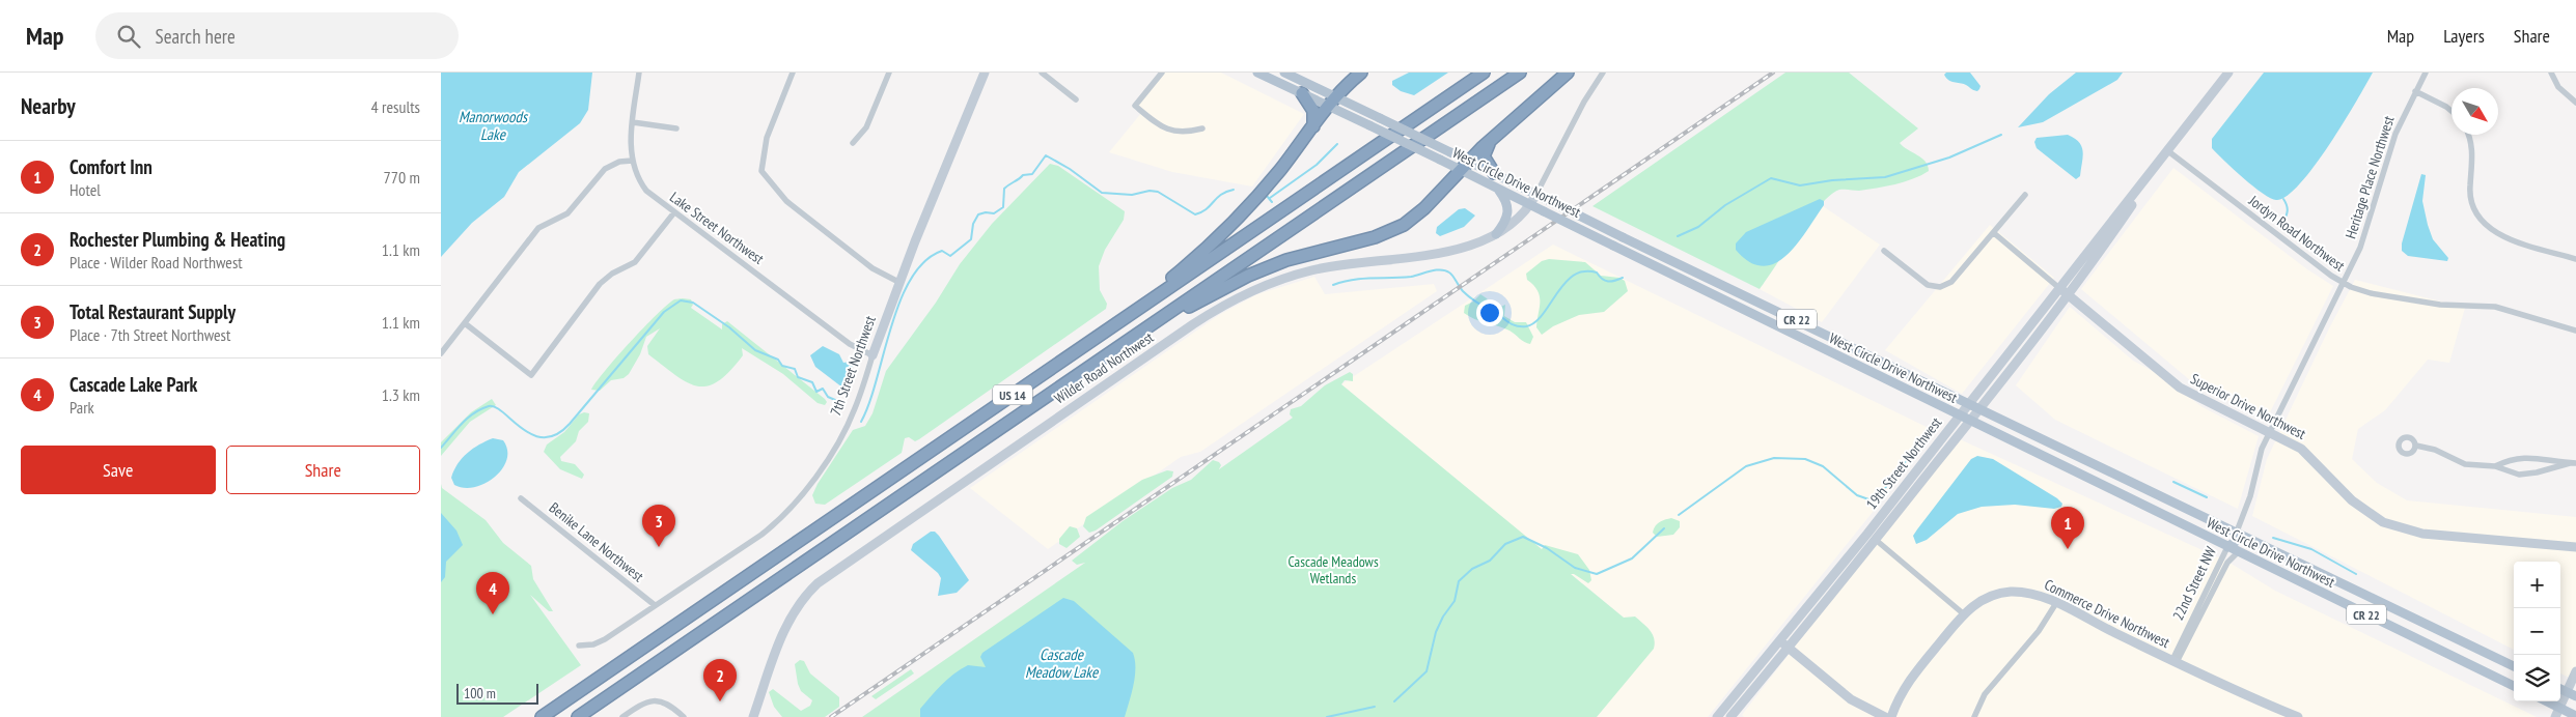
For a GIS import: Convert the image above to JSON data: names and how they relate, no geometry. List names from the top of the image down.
{
  "streets": {
    "highway": ["US 14"],
    "main road": ["West Circle Drive Northwest", "CR 22"],
    "street": [
      "Heritage Place Northwest",
      "Lake Street Northwest",
      "Jordyn Road Northwest",
      "7th Street Northwest",
      "Wilder Road Northwest",
      "Superior Drive Northwest",
      "19th Street Northwest",
      "Benike Lane Northwest",
      "22nd Street NW",
      "Commerce Drive Northwest"
    ]
  },
  "crossings": [
    ["Heritage Place Northwest", "West Circle Drive Northwest"],
    ["Heritage Place Northwest", "Jordyn Road Northwest"],
    ["Heritage Place Northwest", "Superior Drive Northwest"],
    ["West Circle Drive Northwest", "Wilder Road Northwest"],
    ["West Circle Drive Northwest", "19th Street Northwest"],
    ["West Circle Drive Northwest", "22nd Street NW"],
    ["Lake Street Northwest", "7th Street Northwest"],
    ["Jordyn Road Northwest", "19th Street Northwest"],
    ["7th Street Northwest", "Benike Lane Northwest"],
    ["Superior Drive Northwest", "19th Street Northwest"],
    ["22nd Street NW", "Commerce Drive Northwest"]
  ],
  "water": ["Manorwoods Lake", "Cascade Meadow Lake"],
  "parks": ["Cascade Meadows Wetlands"],
  "scale_bar": "100 m",
  "north": "bottom right",
  "page": {
    "header": "Map",
    "search": "Search here",
    "nav": ["Map", "Layers", "Share"],
    "heading": ["Nearby", "4 results"],
    "list": [
      {
        "mark": "1",
        "name": "Comfort Inn",
        "note": "Hotel",
        "value": "770 m"
      },
      {
        "mark": "2",
        "name": "Rochester Plumbing & Heating",
        "note": "Place · Wilder Road Northwest",
        "value": "1.1 km"
      },
      {
        "mark": "3",
        "name": "Total Restaurant Supply",
        "note": "Place · 7th Street Northwest",
        "value": "1.1 km"
      },
      {
        "mark": "4",
        "name": "Cascade Lake Park",
        "note": "Park",
        "value": "1.3 km"
      }
    ],
    "buttons": ["Save", "Share"],
    "pins": [
      "3",
      "1",
      "4",
      "2"
    ],
    "map_buttons": ["+", "−"],
    "scale": "100 m"
  }
}
